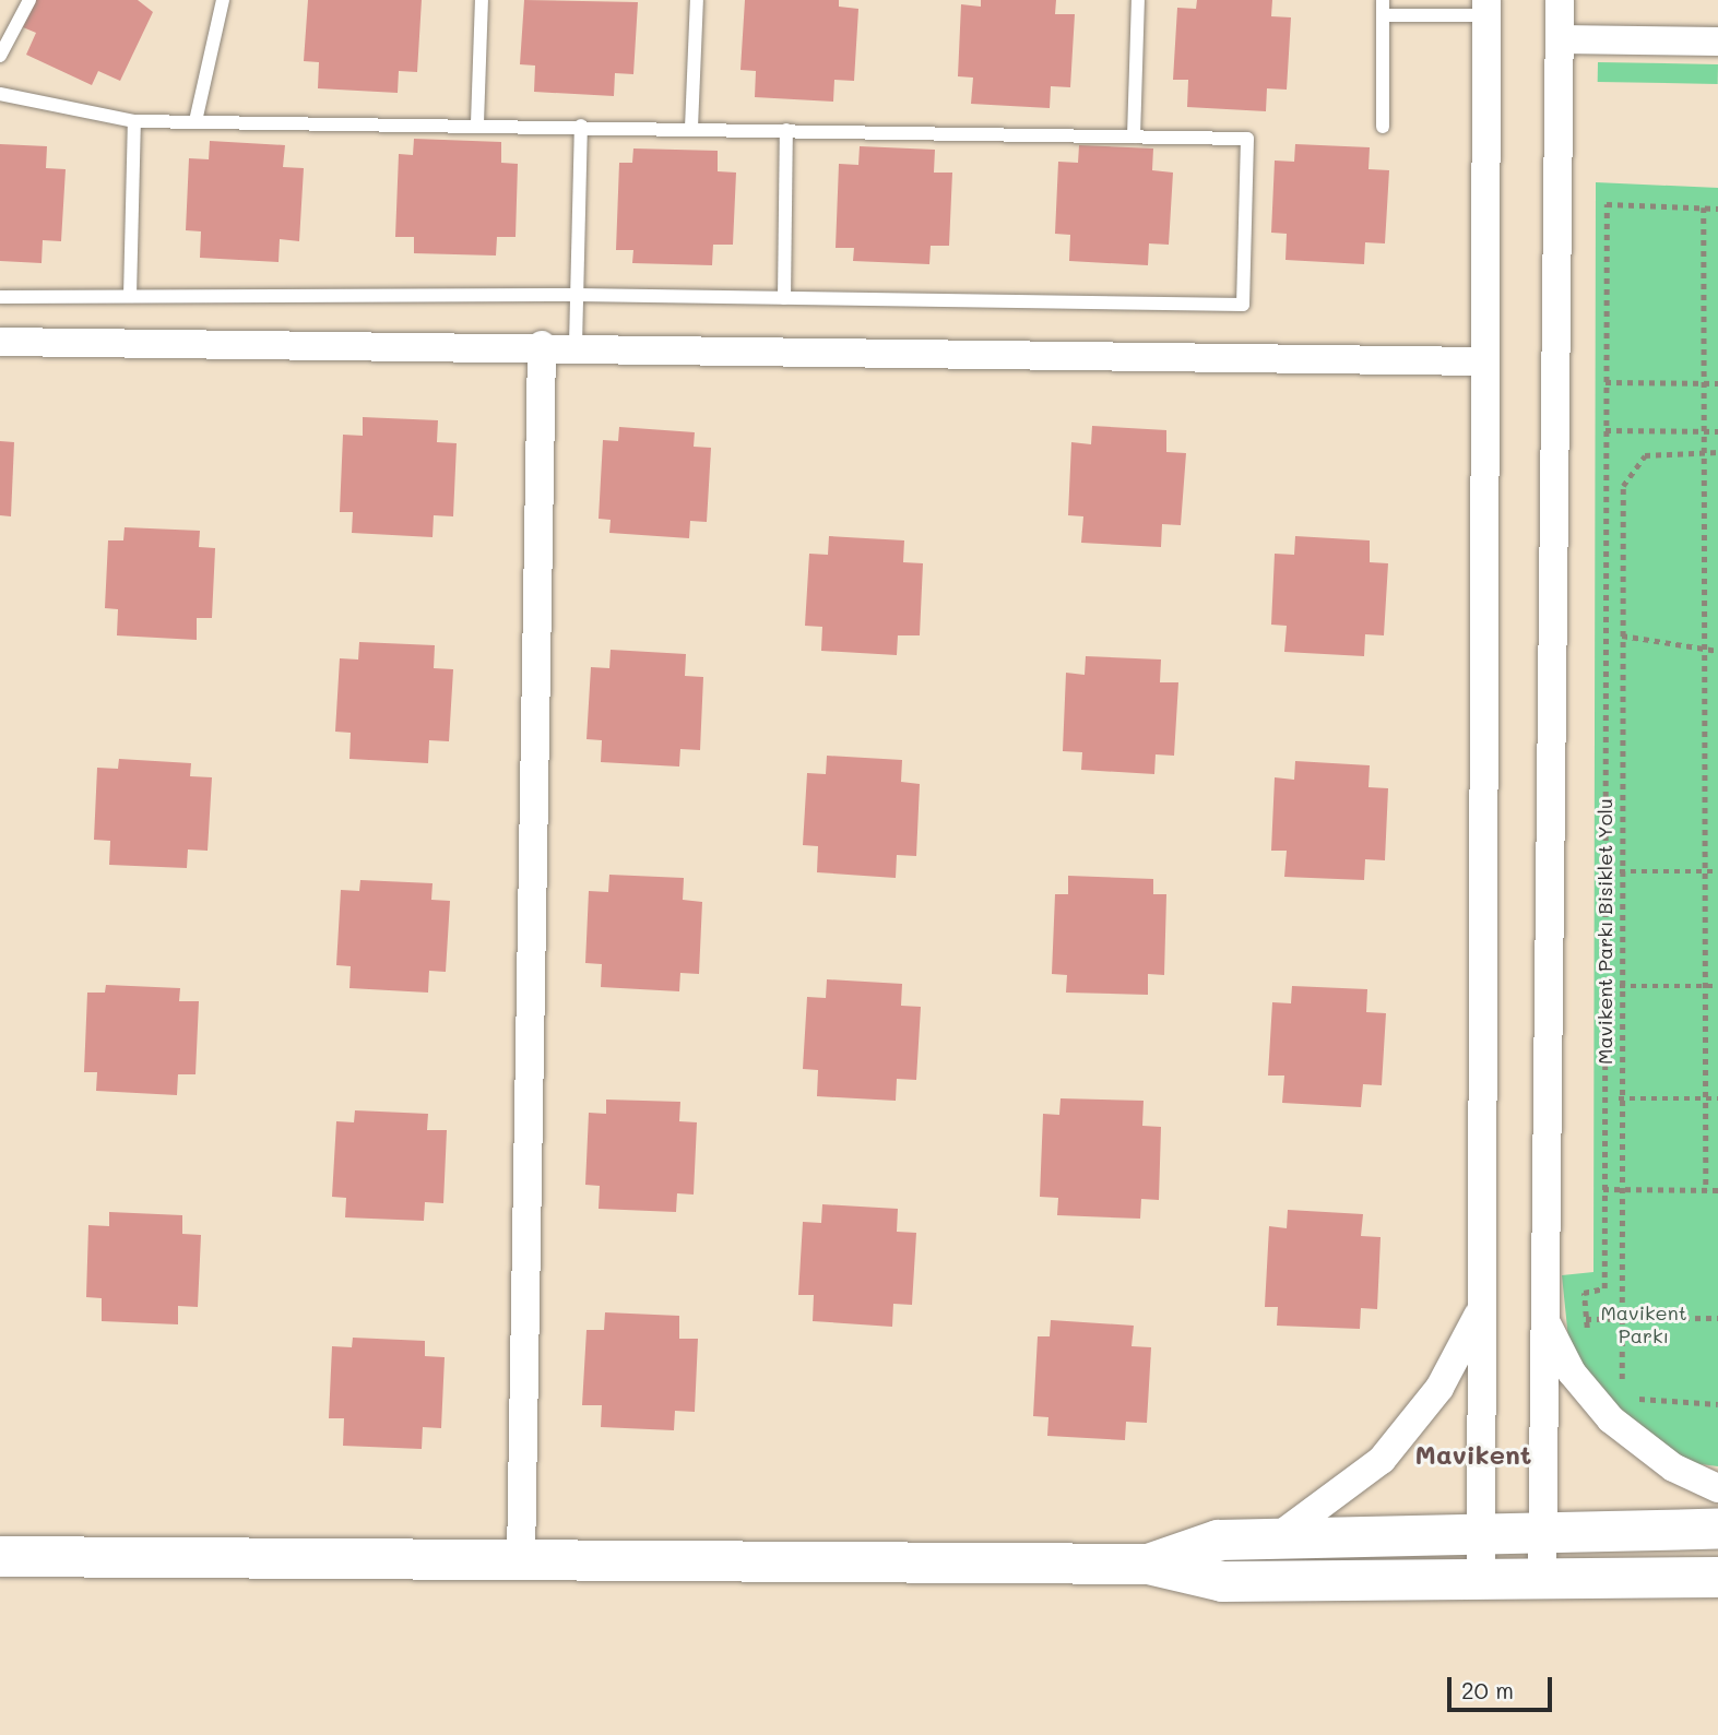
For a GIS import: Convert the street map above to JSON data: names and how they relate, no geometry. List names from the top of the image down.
{
  "streets": {
    "path": ["Mavikent Parkı Bisiklet Yolu"]
  },
  "districts": ["Mavikent"],
  "parks": ["Mavikent Parkı"],
  "scale_bar": "20 m"
}
